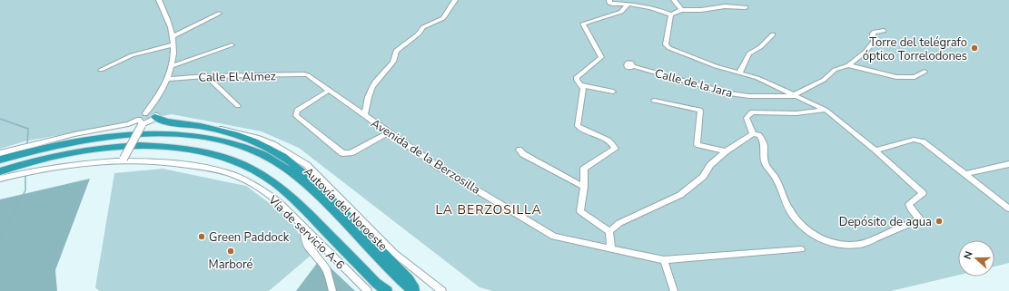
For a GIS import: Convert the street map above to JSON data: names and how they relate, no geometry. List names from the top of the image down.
{
  "streets": {
    "highway": ["Autovía del Noroeste"],
    "street": [
      "Calle El Almez",
      "Calle de la Jara",
      "Avenida de la Berzosilla",
      "Vía de servicio A-6"
    ]
  },
  "crossings": [
    ["Calle El Almez", "Avenida de la Berzosilla"]
  ],
  "districts": ["LA BERZOSILLA"],
  "places": [
    "Torre del telégrafo óptico Torrelodones",
    "Depósito de agua",
    "Green Paddock",
    "Marboré"
  ],
  "north": "left"
}
